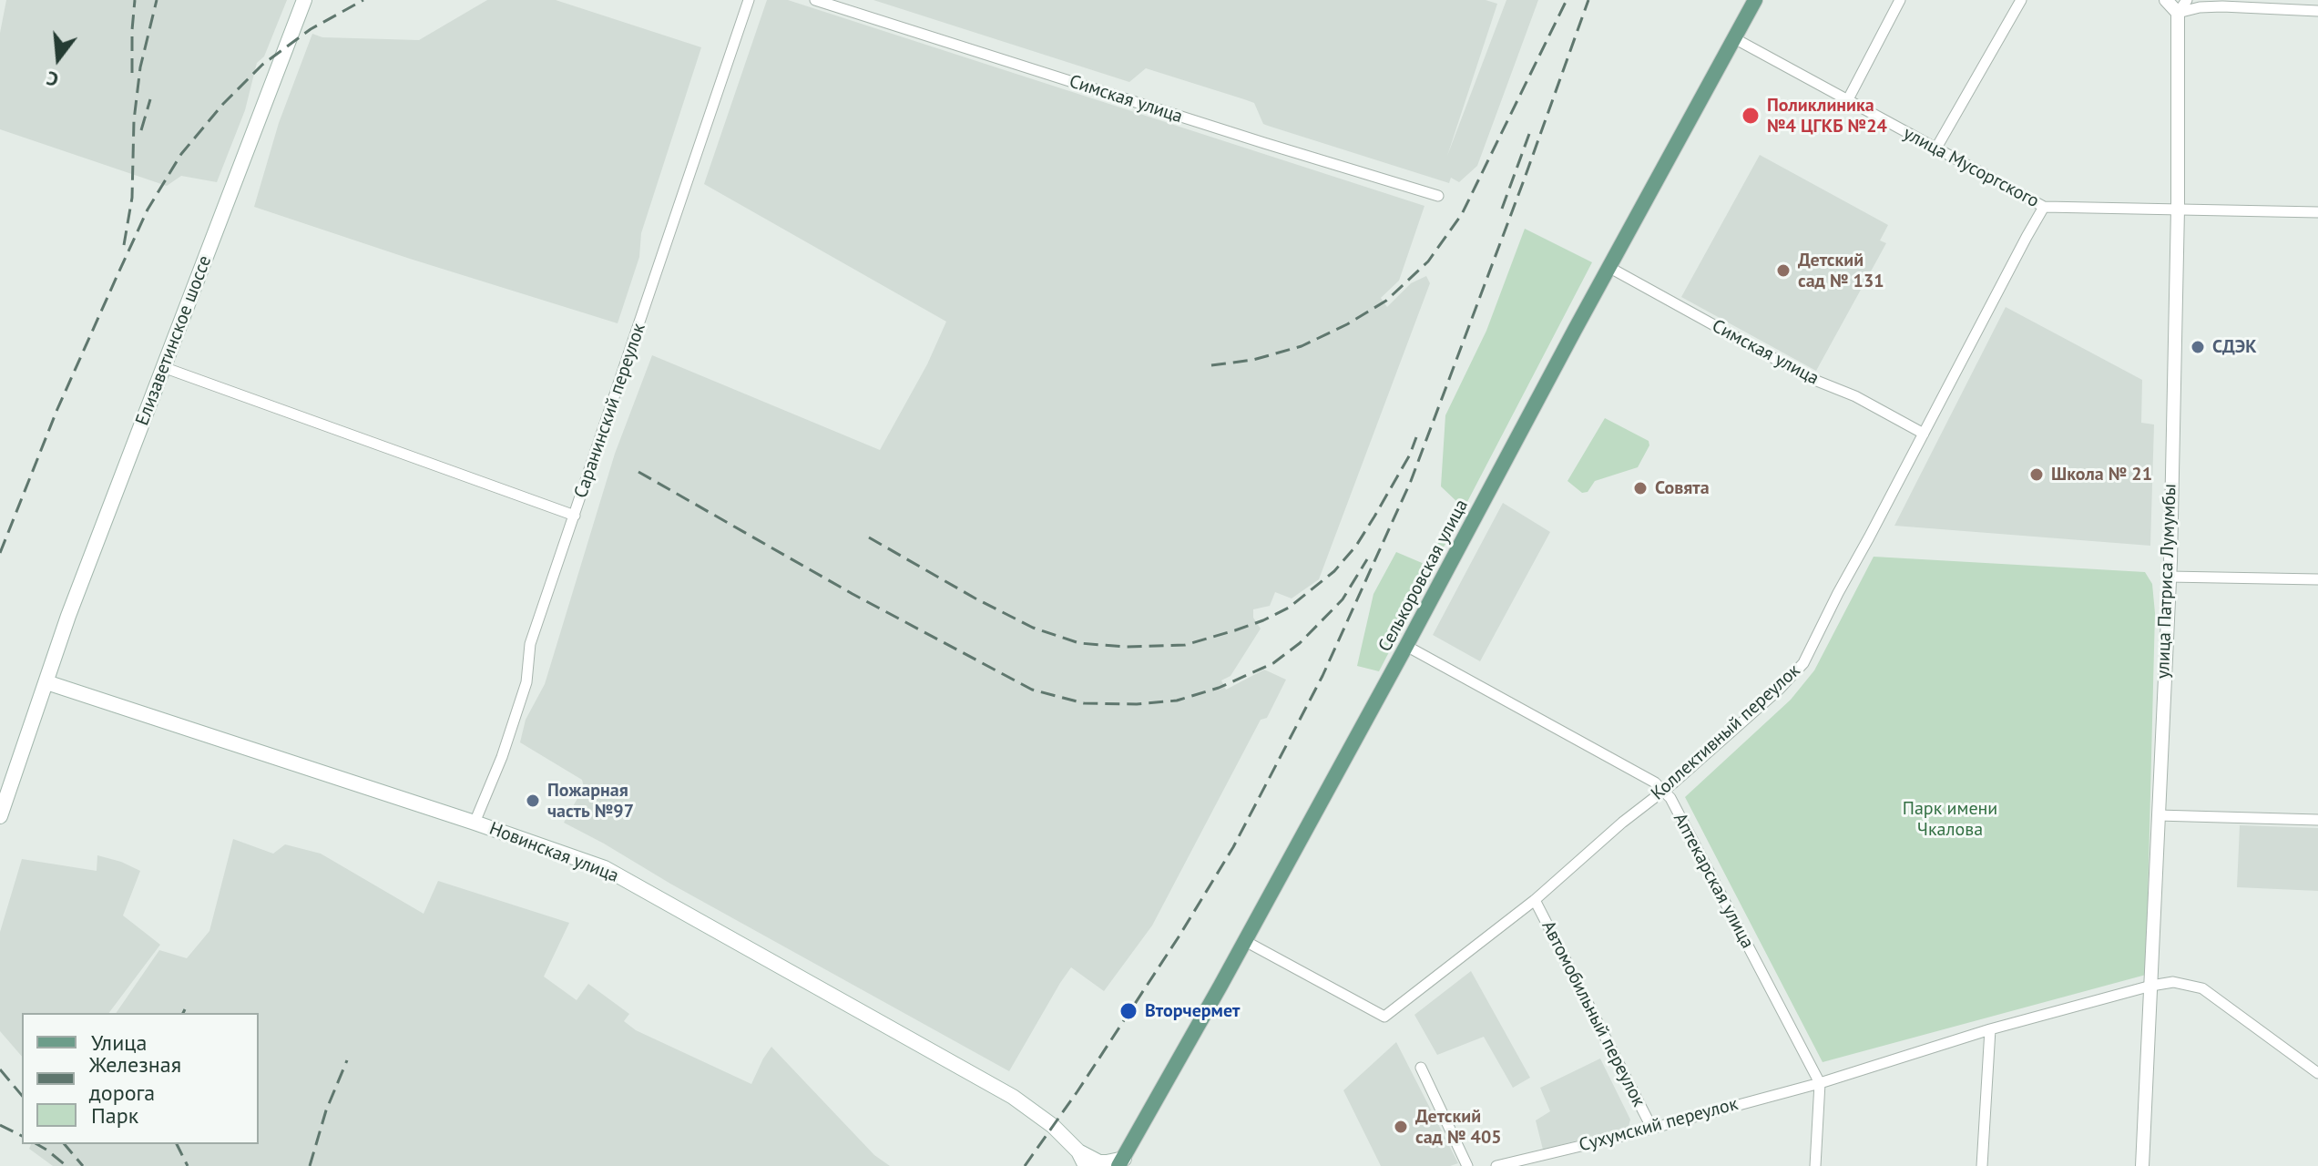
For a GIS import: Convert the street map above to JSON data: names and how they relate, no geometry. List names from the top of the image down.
{
  "streets": {
    "main road": ["Елизаветинское шоссе", "Селькоровская улица", "Новинская улица"],
    "street": [
      "Симская улица",
      "улица Мусоргского",
      "Саранинский переулок",
      "улица Патриса Лумумбы",
      "Коллективный переулок",
      "Аптекарская улица",
      "Автомобильный переулок",
      "Сухумский переулок"
    ]
  },
  "crossings": [
    ["Симская улица", "Селькоровская улица"],
    ["Симская улица", "Коллективный переулок"],
    ["улица Мусоргского", "Селькоровская улица"],
    ["улица Мусоргского", "улица Патриса Лумумбы"],
    ["улица Мусоргского", "Коллективный переулок"],
    ["Елизаветинское шоссе", "Новинская улица"],
    ["Саранинский переулок", "Новинская улица"],
    ["Селькоровская улица", "Коллективный переулок"],
    ["Селькоровская улица", "Аптекарская улица"],
    ["улица Патриса Лумумбы", "Сухумский переулок"],
    ["Коллективный переулок", "Аптекарская улица"],
    ["Коллективный переулок", "Автомобильный переулок"],
    ["Аптекарская улица", "Сухумский переулок"],
    ["Автомобильный переулок", "Сухумский переулок"]
  ],
  "parks": ["Парк имени Чкалова"],
  "places": [
    "Поликлиника №4 ЦГКБ №24",
    "Детский сад № 131",
    "СДЭК",
    "Школа № 21",
    "Совята",
    "Пожарная часть №97",
    "Вторчермет",
    "Детский сад № 405"
  ],
  "legend": ["Улица", "Железная дорога", "Парк"],
  "north": "bottom"
}
